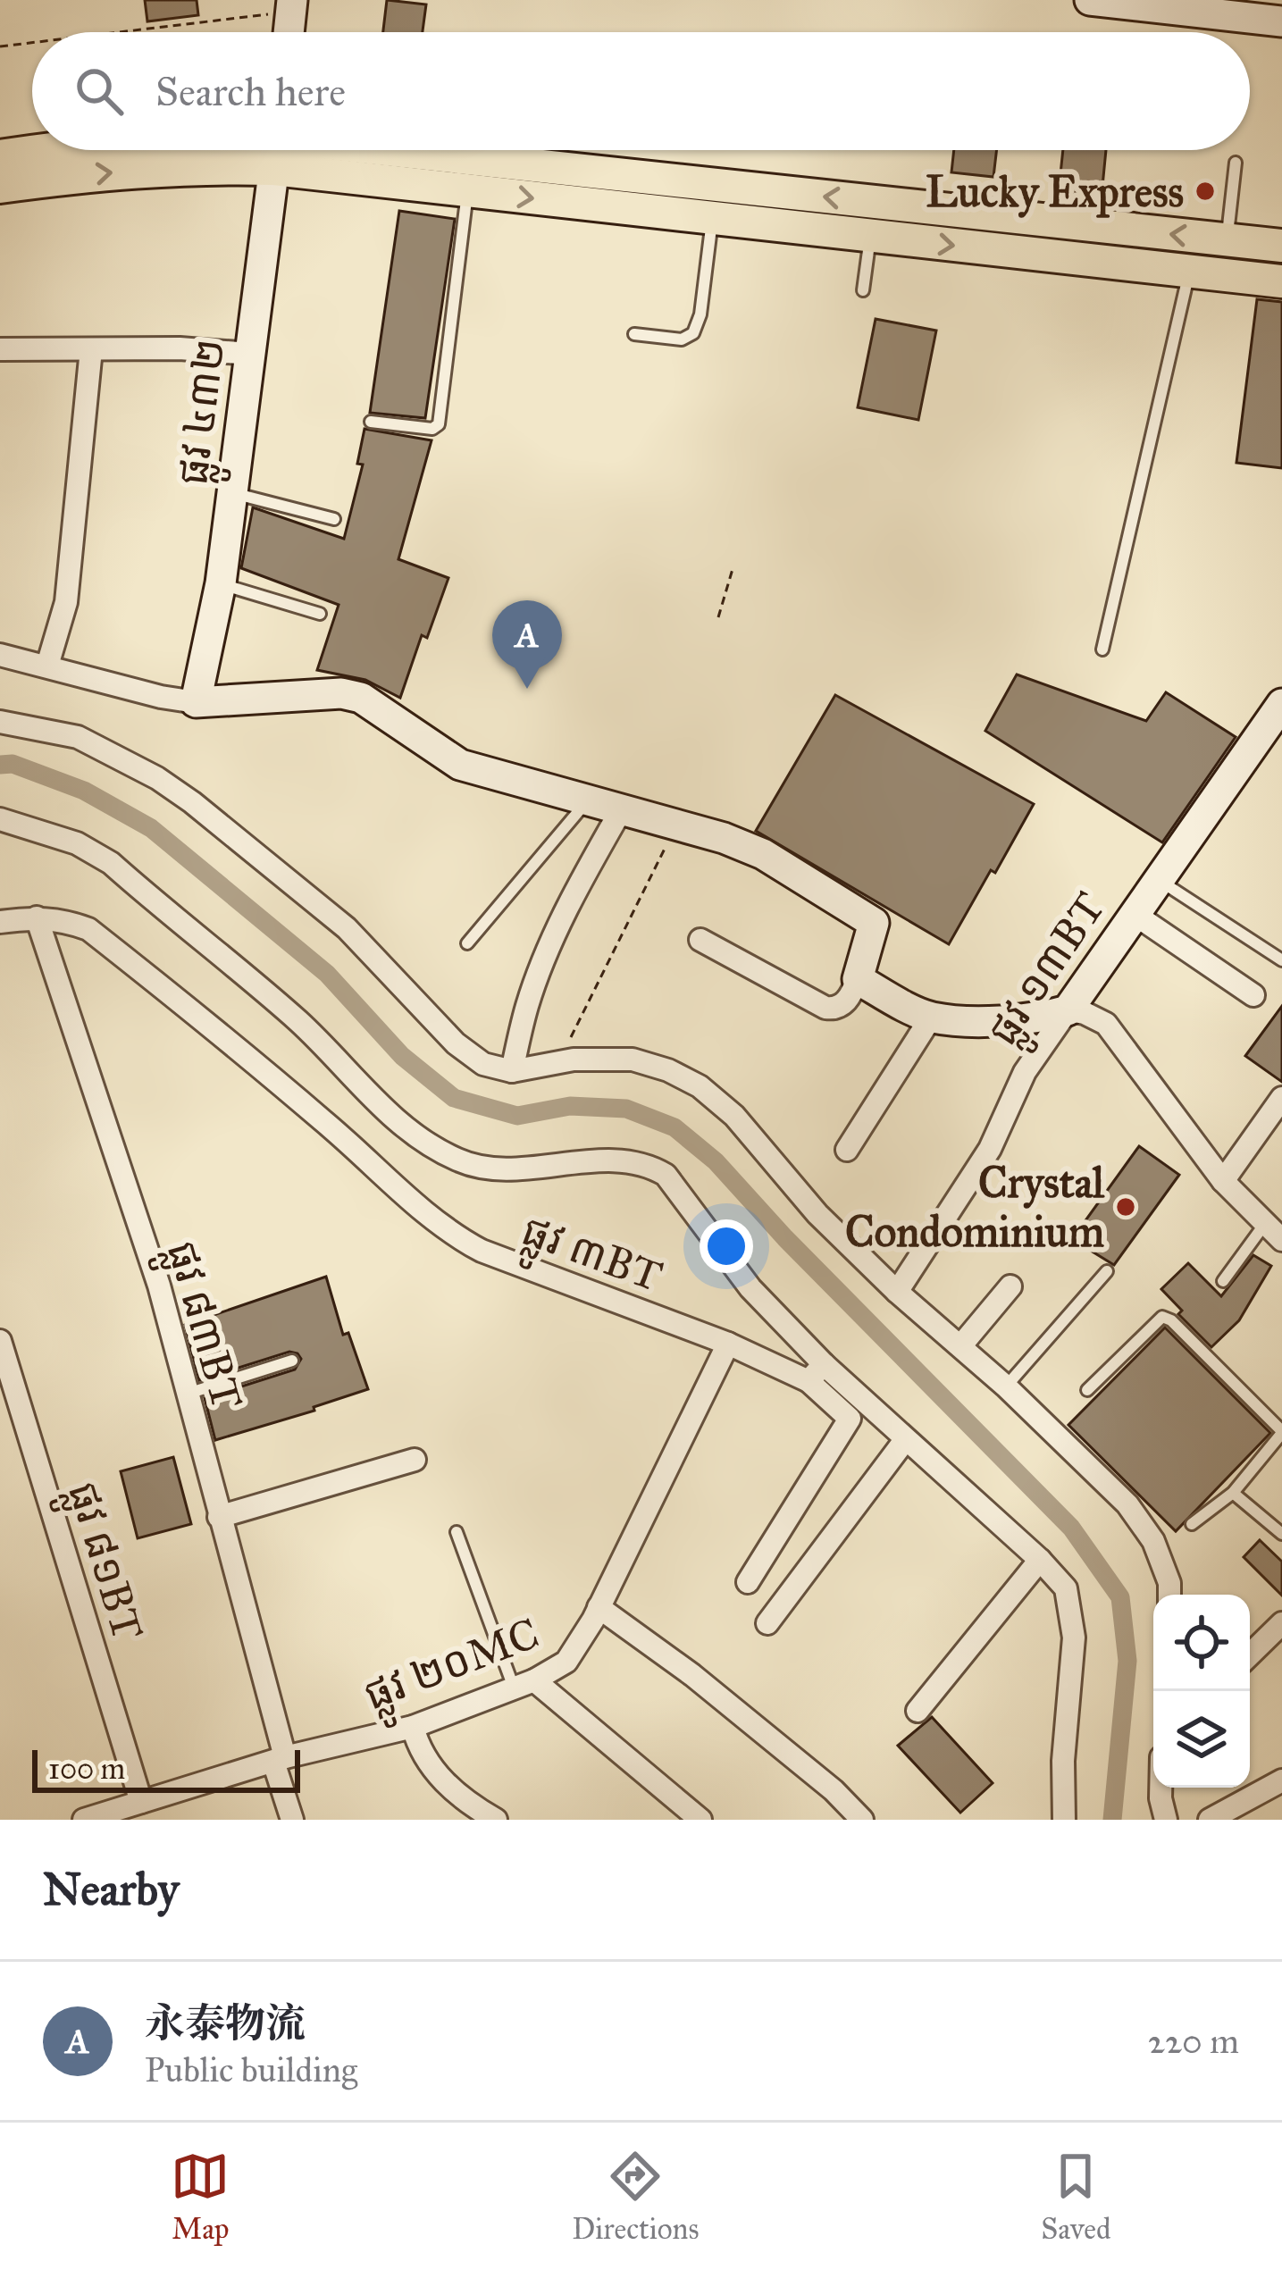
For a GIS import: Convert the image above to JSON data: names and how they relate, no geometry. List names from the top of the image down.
{
  "streets": {
    "street": [
      "ផ្លូវ ៤៣២",
      "ផ្លូវ ១៣BT",
      "ផ្លូវ ៣BT",
      "ផ្លូវ ៨៣BT",
      "ផ្លូវ ៨១BT",
      "ផ្លូវ ២០MC"
    ]
  },
  "crossings": [
    ["ផ្លូវ ៣BT", "ផ្លូវ ៨៣BT"],
    ["ផ្លូវ ៣BT", "ផ្លូវ ២០MC"],
    ["ផ្លូវ ៨៣BT", "ផ្លូវ ២០MC"],
    ["ផ្លូវ ៨១BT", "ផ្លូវ ២០MC"]
  ],
  "places": ["Lucky Express", "Crystal Condominium"],
  "scale_bar": "100 m",
  "page": {
    "search": "Search here",
    "pins": "A",
    "scale": "100 m",
    "heading": "Nearby",
    "list": [
      {
        "mark": "A",
        "name": "永泰物流",
        "note": "Public building",
        "value": "220 m"
      }
    ],
    "nav": ["Map", "Directions", "Saved"]
  }
}
